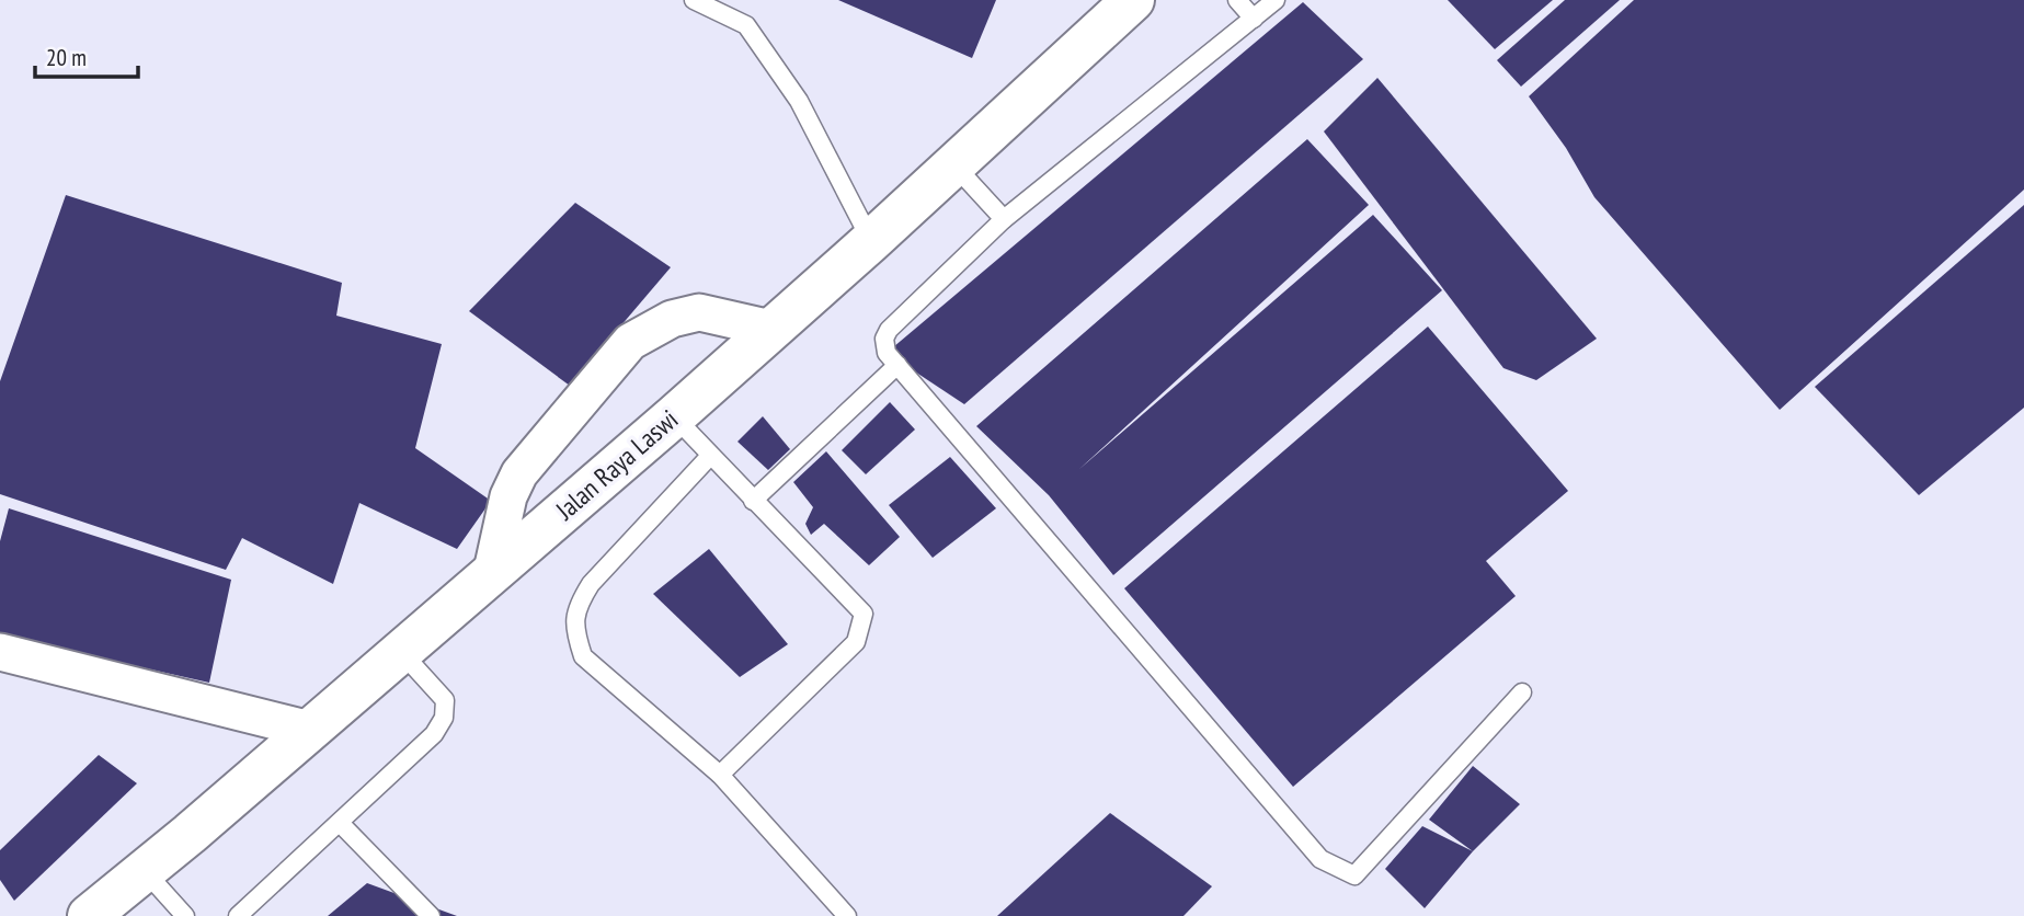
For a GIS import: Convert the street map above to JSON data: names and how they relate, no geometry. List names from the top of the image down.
{
  "streets": {
    "main road": ["Jalan Raya Laswi"]
  },
  "scale_bar": "20 m"
}
